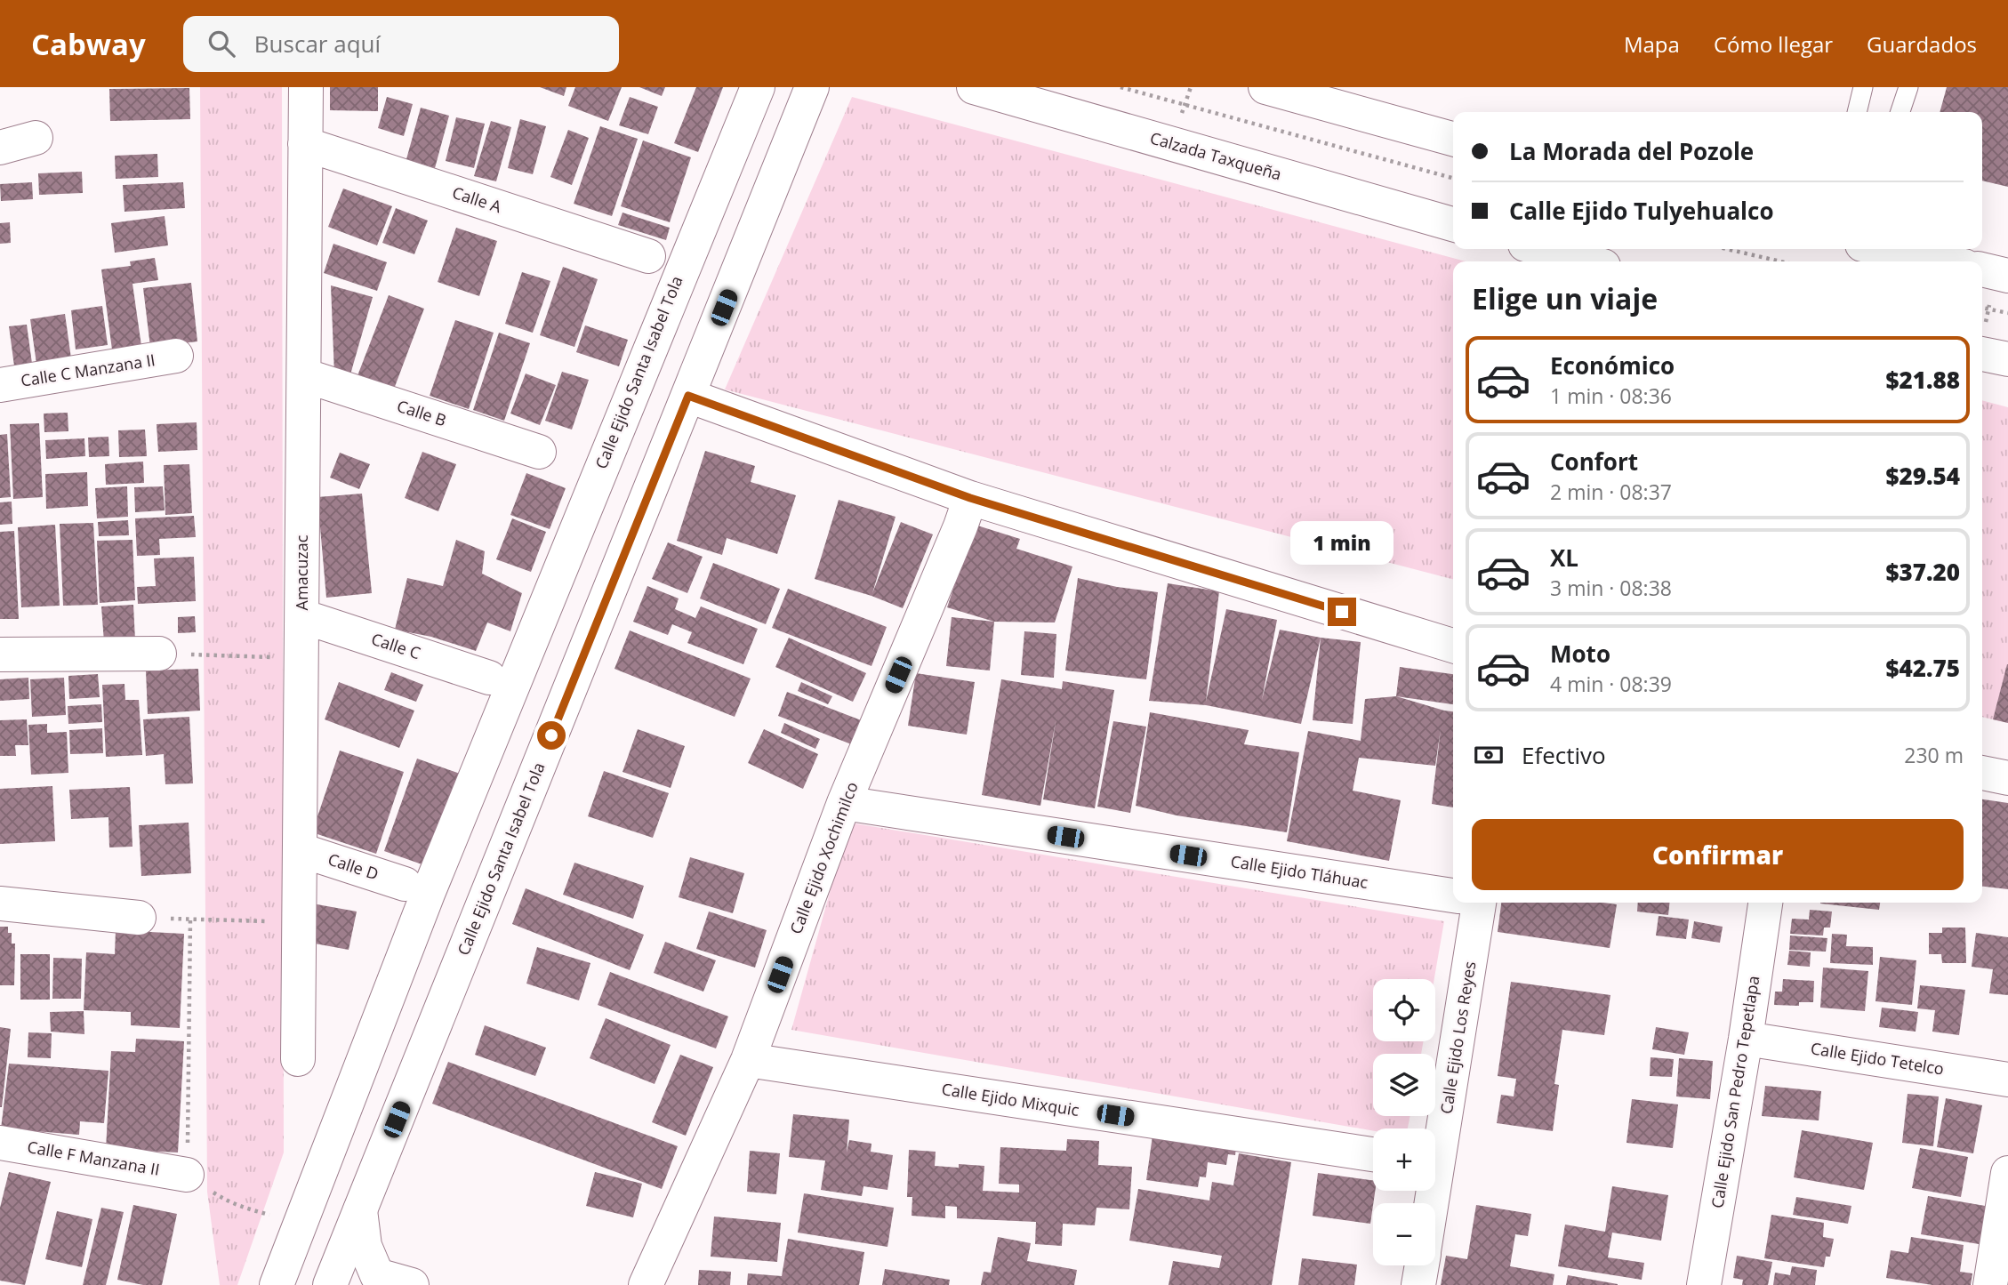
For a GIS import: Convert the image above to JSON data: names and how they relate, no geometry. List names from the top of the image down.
{
  "streets": {
    "street": [
      "Calzada Taxqueña",
      "Calle A",
      "Calle C Manzana II",
      "Calle Ejido Santa Isabel Tola",
      "Calle B",
      "Amacuzac",
      "Calle C",
      "Calle Ejido Xochimilco",
      "Calle D",
      "Calle Ejido Tláhuac",
      "Calle Ejido Los Reyes",
      "Calle Ejido Tetelco",
      "Calle Ejido San Pedro Tepetlapa",
      "Calle Ejido Mixquic",
      "Calle F Manzana II"
    ]
  },
  "crossings": [
    ["Calle A", "Amacuzac"],
    ["Calle B", "Amacuzac"],
    ["Amacuzac", "Calle C"],
    ["Amacuzac", "Calle D"],
    ["Calle Ejido Xochimilco", "Calle Ejido Tláhuac"],
    ["Calle Ejido Xochimilco", "Calle Ejido Mixquic"],
    ["Calle Ejido Tetelco", "Calle Ejido San Pedro Tepetlapa"]
  ],
  "page": {
    "header": "Cabway",
    "search": "Buscar aquí",
    "nav": ["Mapa", "Cómo llegar", "Guardados"],
    "banner": ["La Morada del Pozole", "Calle Ejido Tulyehualco"],
    "heading": "Elige un viaje",
    "list": [
      {
        "name": "Económico",
        "note": "1 min · 08:36",
        "value": "$21.88"
      },
      {
        "name": "Confort",
        "note": "2 min · 08:37",
        "value": "$29.54"
      },
      {
        "name": "XL",
        "note": "3 min · 08:38",
        "value": "$37.20"
      },
      {
        "name": "Moto",
        "note": "4 min · 08:39",
        "value": "$42.75"
      }
    ],
    "bubble": "1 min",
    "pay": ["Efectivo", "230 m"],
    "buttons": "Confirmar",
    "map_buttons": ["+", "−"]
  }
}
